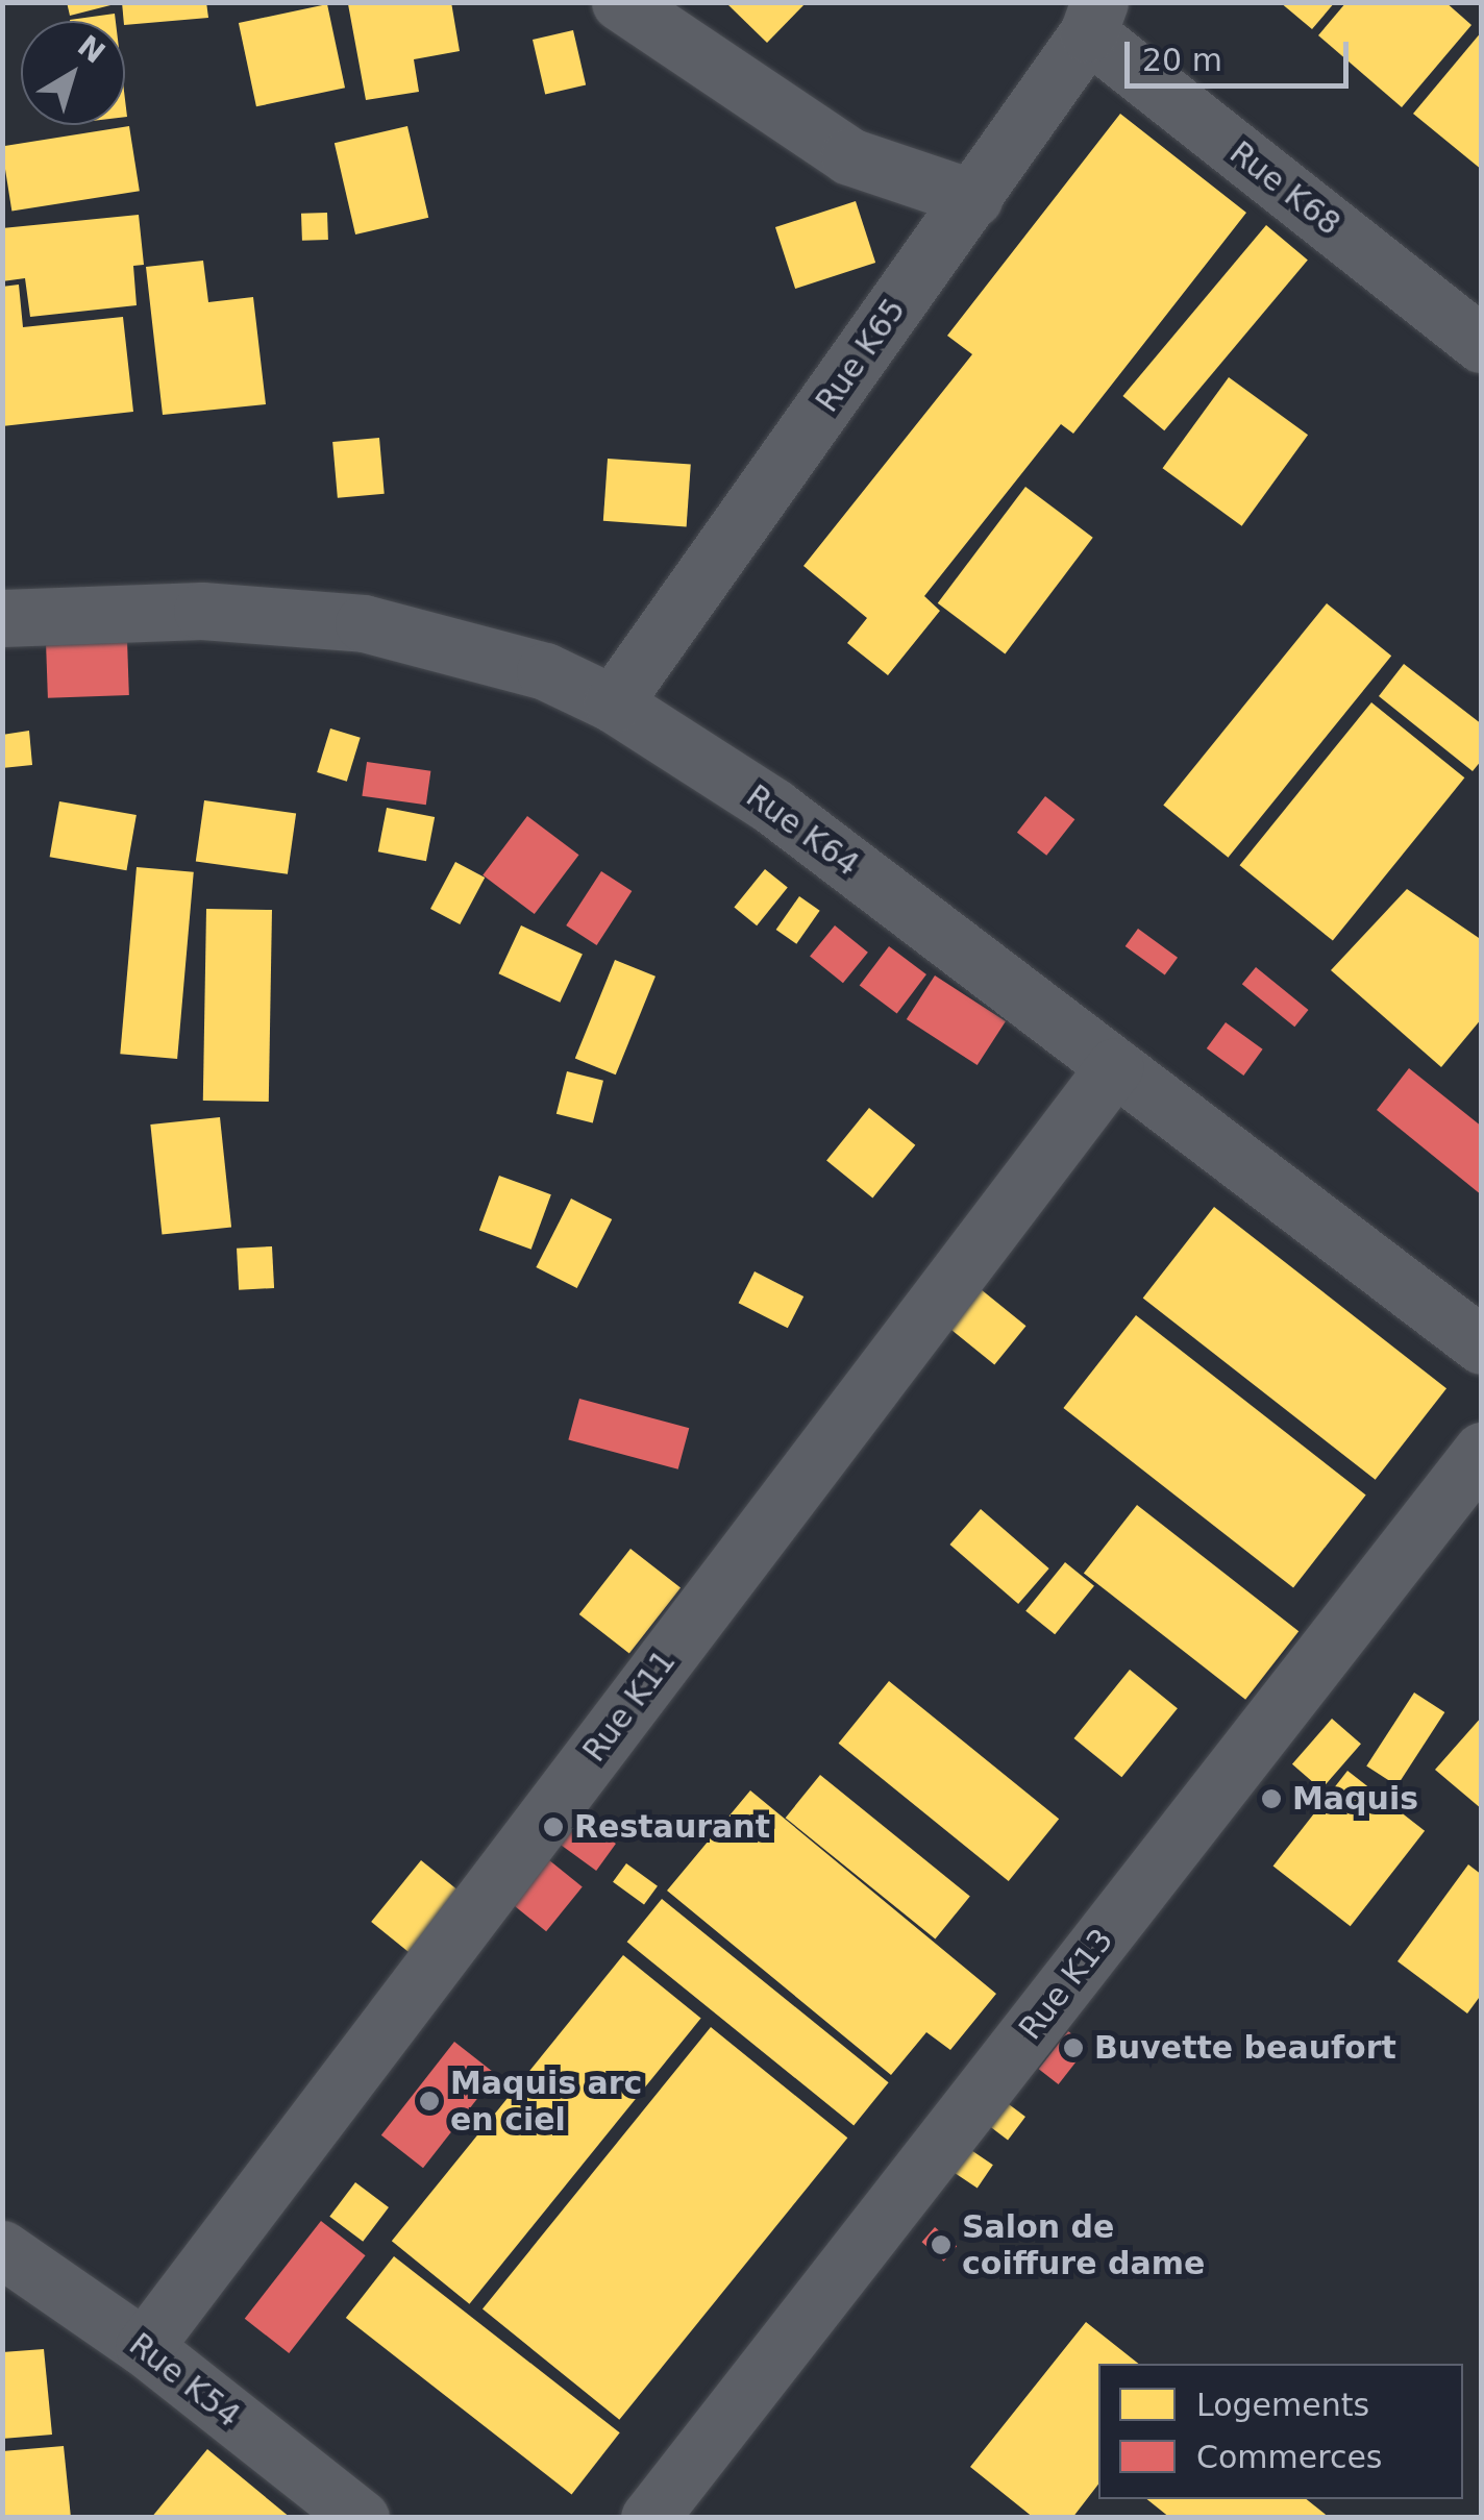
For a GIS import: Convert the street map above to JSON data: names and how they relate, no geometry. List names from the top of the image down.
{
  "streets": {
    "street": [
      "Rue K68",
      "Rue K65",
      "Rue K64",
      "Rue K11",
      "Rue K13",
      "Rue K54"
    ]
  },
  "crossings": [
    ["Rue K68", "Rue K65"],
    ["Rue K65", "Rue K64"],
    ["Rue K64", "Rue K11"],
    ["Rue K11", "Rue K54"]
  ],
  "places": [
    "Maquis",
    "Restaurant",
    "Buvette beaufort",
    "Maquis arc en ciel",
    "Salon de coiffure dame"
  ],
  "legend": ["Logements", "Commerces"],
  "scale_bar": "20 m",
  "north": "top right"
}
